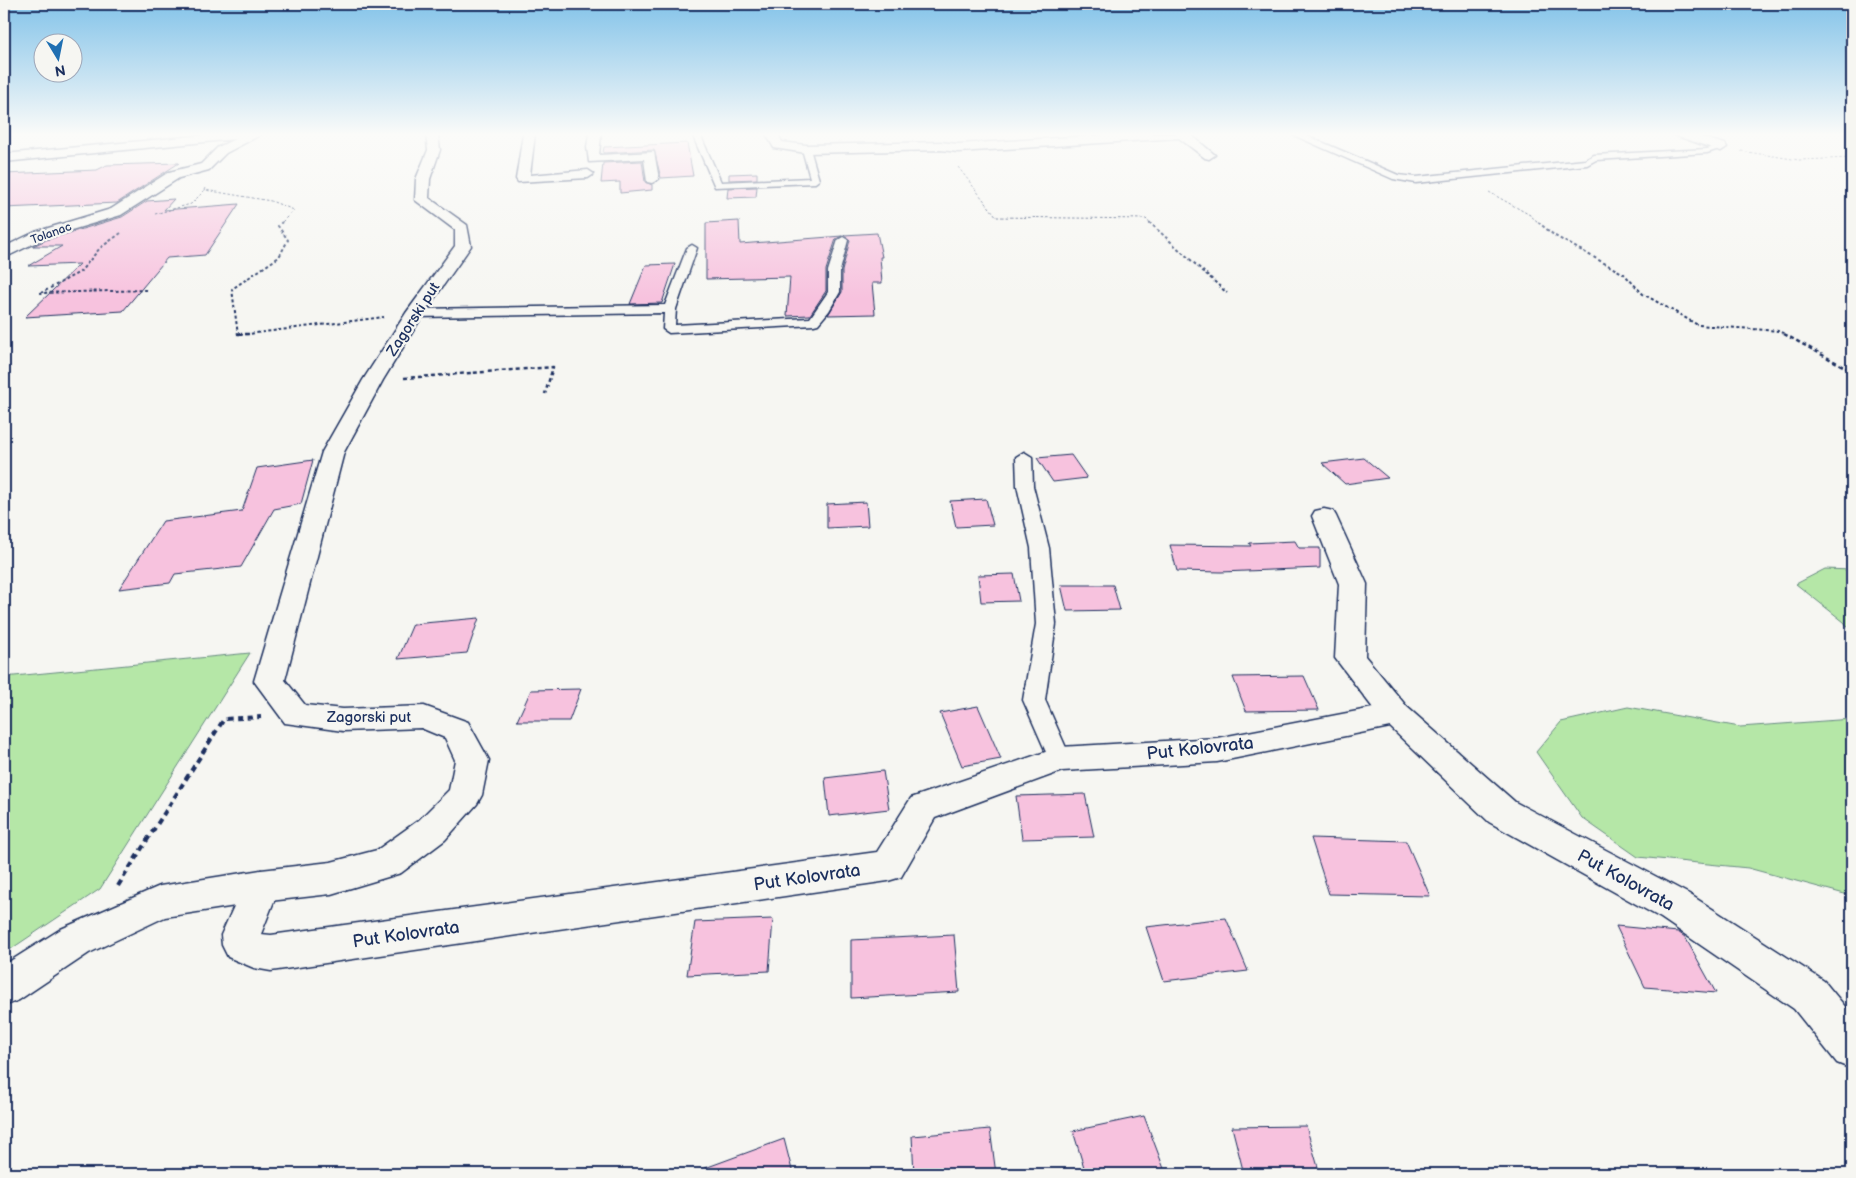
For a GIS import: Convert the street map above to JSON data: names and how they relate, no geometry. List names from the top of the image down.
{
  "streets": {
    "street": ["Tolanac", "Zagorski put", "Put Kolovrata"]
  },
  "crossings": [
    ["Zagorski put", "Put Kolovrata"]
  ],
  "north": "bottom"
}
